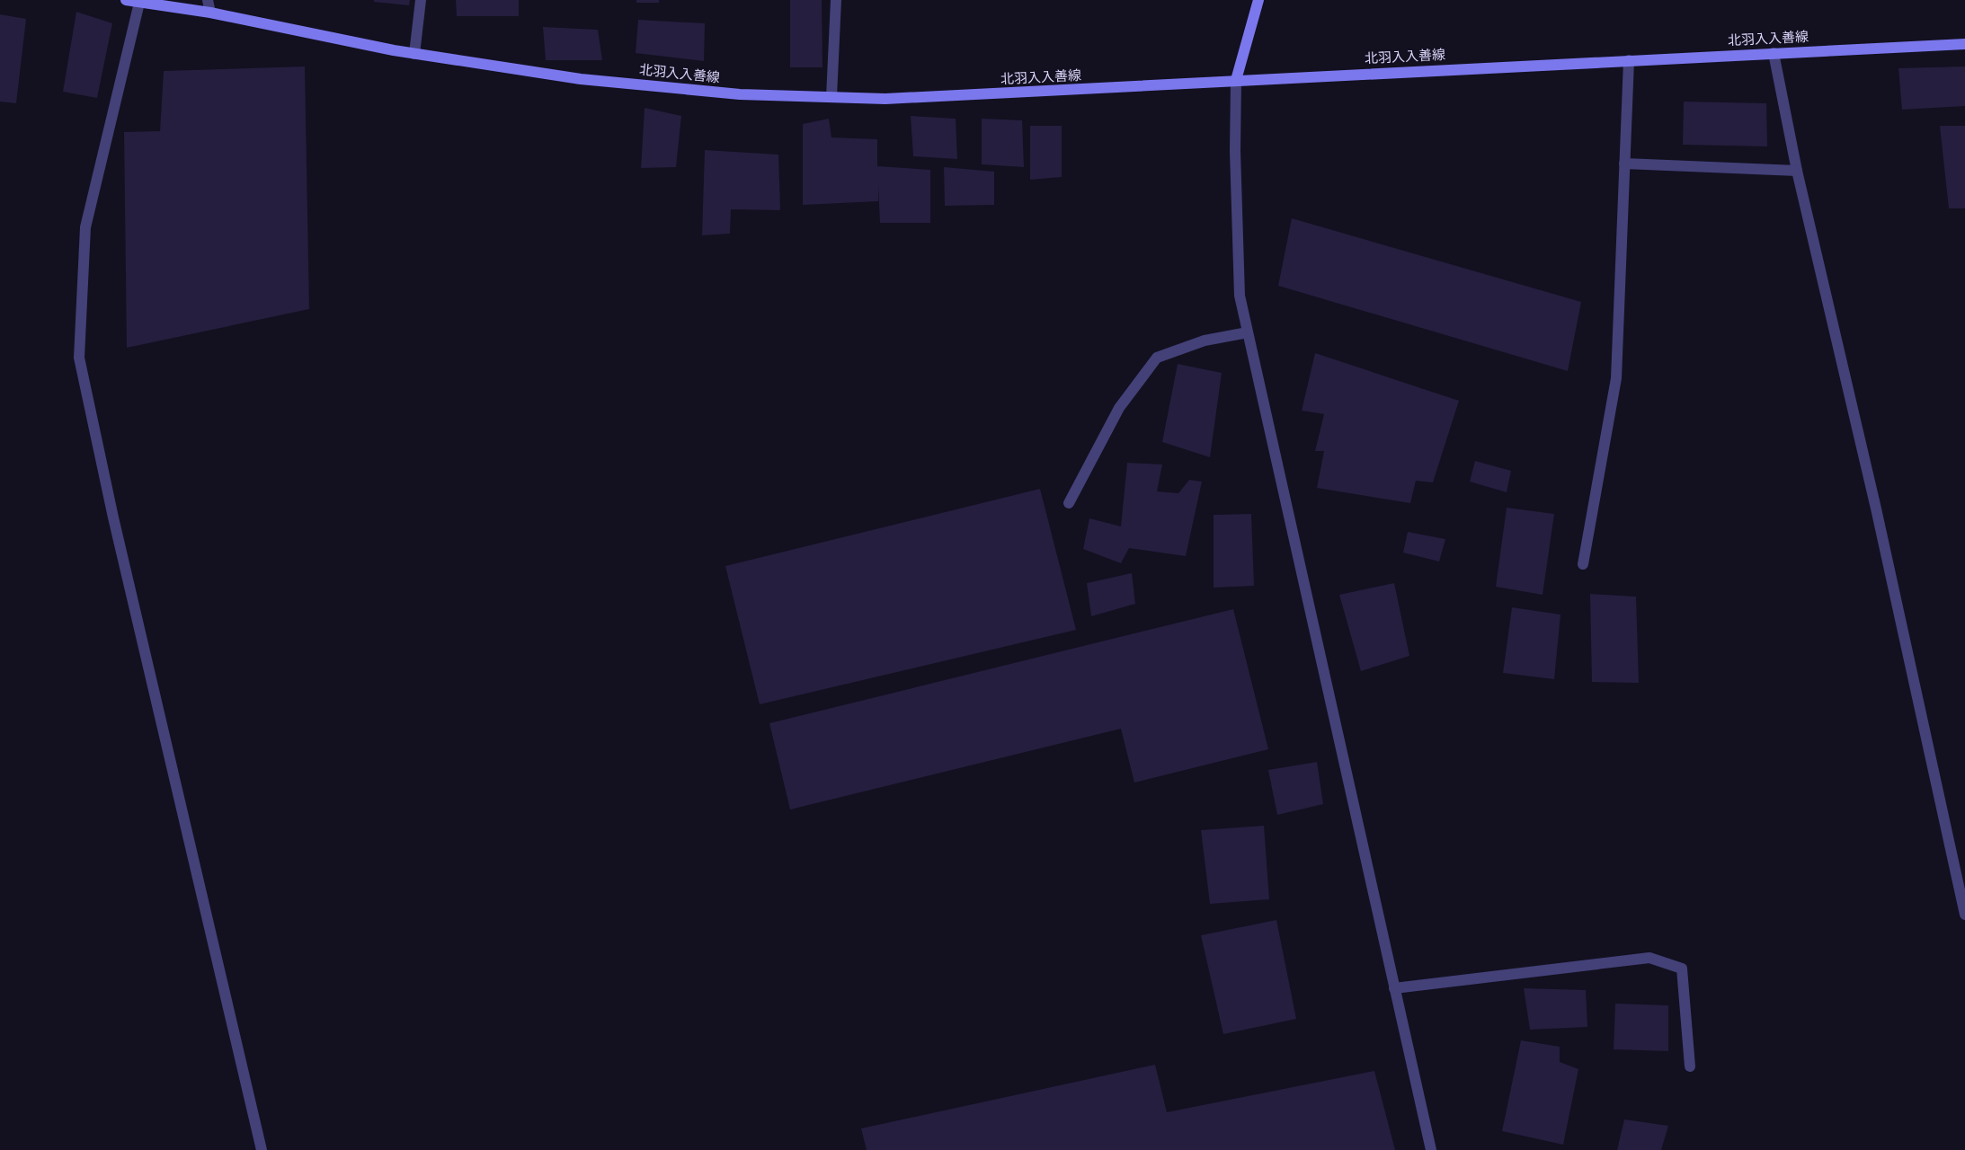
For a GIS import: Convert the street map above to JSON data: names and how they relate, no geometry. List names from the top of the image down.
{
  "streets": {
    "main road": ["北羽入入善線"]
  }
}
